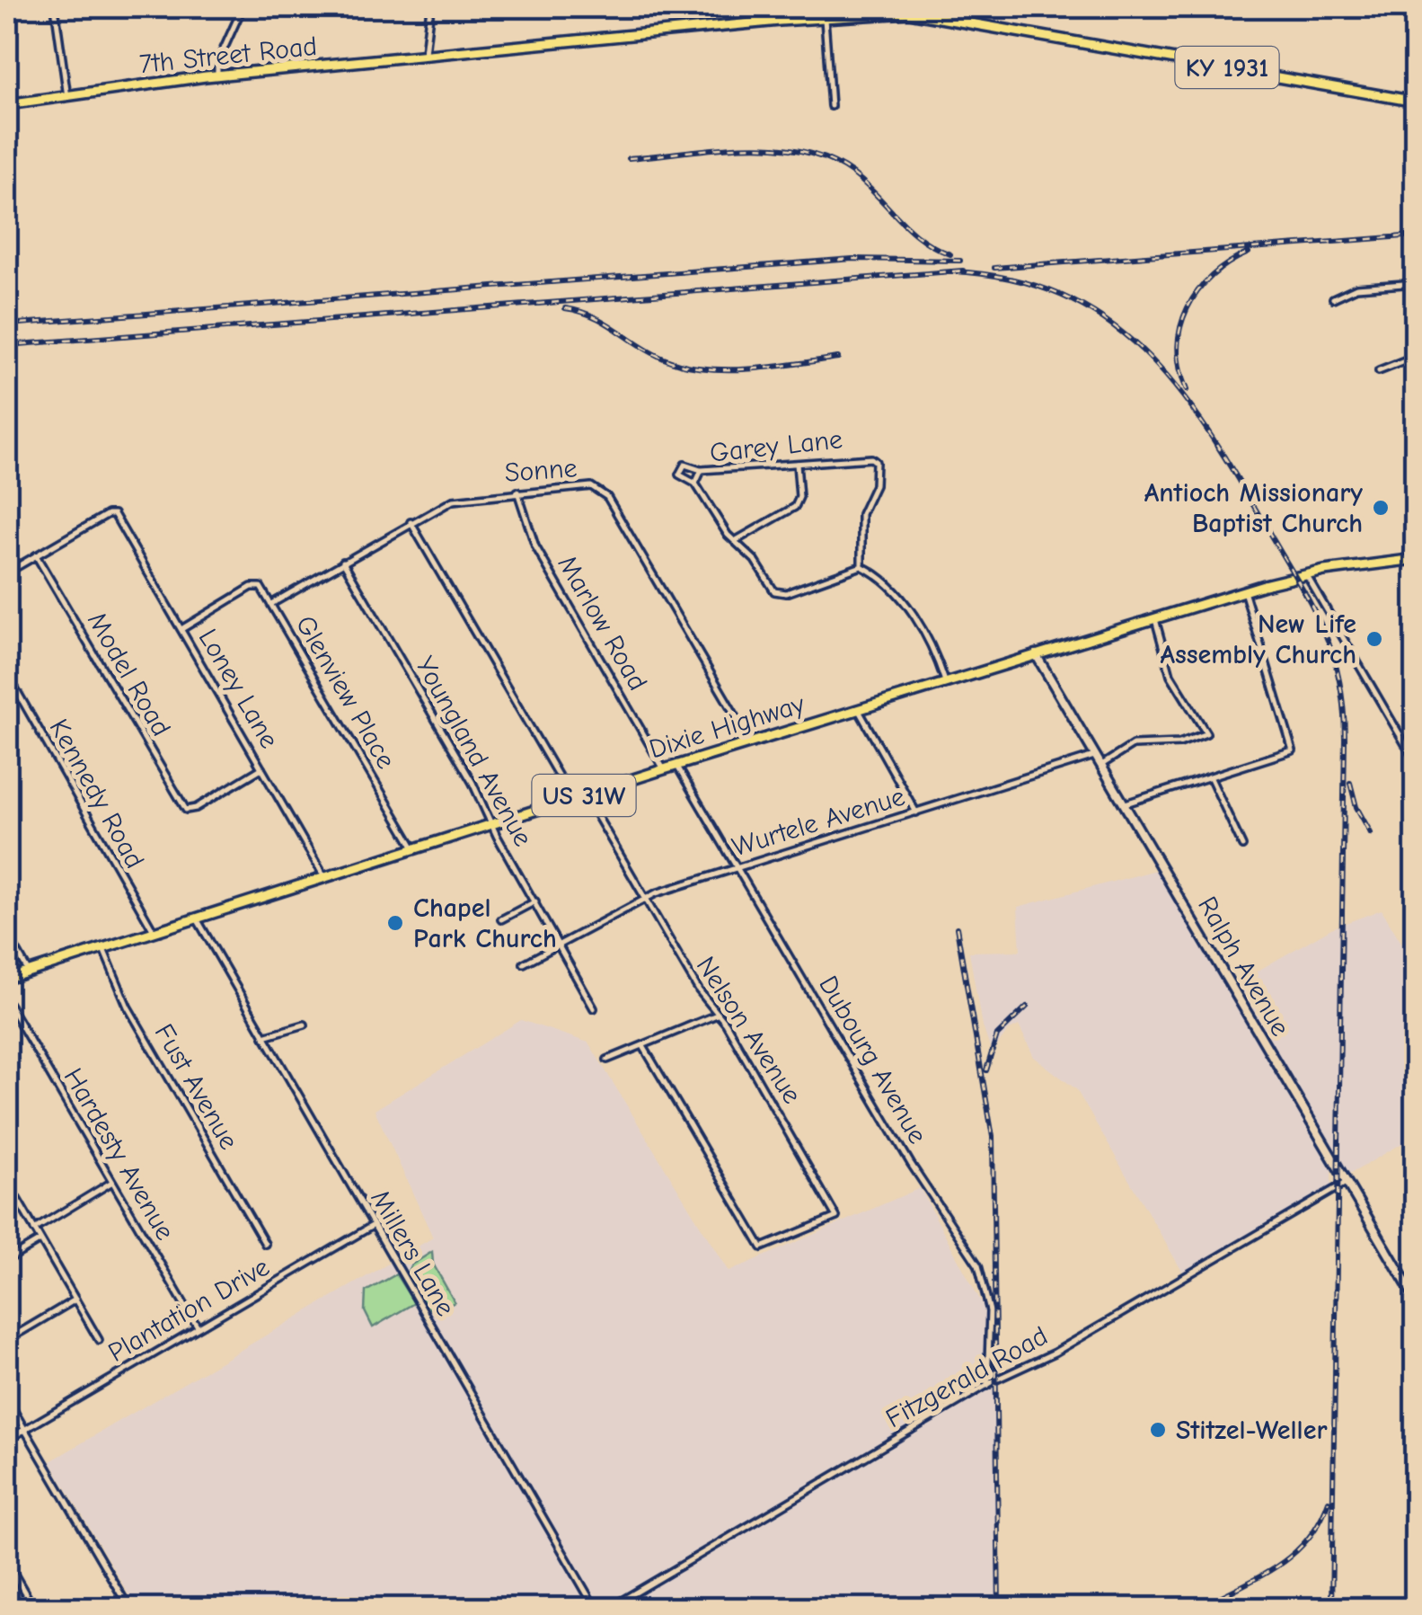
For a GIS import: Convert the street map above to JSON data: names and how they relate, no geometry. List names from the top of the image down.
{
  "streets": {
    "main road": [
      "7th Street Road",
      "KY 1931",
      "Dixie Highway",
      "US 31W"
    ],
    "street": [
      "Garey Lane",
      "Sonne",
      "Marlow Road",
      "Model Road",
      "Loney Lane",
      "Glenview Place",
      "Youngland Avenue",
      "Kennedy Road",
      "Wurtele Avenue",
      "Ralph Avenue",
      "Nelson Avenue",
      "Dubourg Avenue",
      "Fust Avenue",
      "Hardesty Avenue",
      "Millers Lane",
      "Plantation Drive",
      "Fitzgerald Road"
    ]
  },
  "crossings": [
    ["Sonne", "Marlow Road"],
    ["Sonne", "Glenview Place"],
    ["Sonne", "Dixie Highway"],
    ["Sonne", "Youngland Avenue"],
    ["Marlow Road", "Dixie Highway"],
    ["Model Road", "Loney Lane"],
    ["Loney Lane", "Glenview Place"],
    ["Loney Lane", "Dixie Highway"],
    ["Glenview Place", "Dixie Highway"],
    ["Dixie Highway", "Youngland Avenue"],
    ["Dixie Highway", "Kennedy Road"],
    ["Dixie Highway", "Ralph Avenue"],
    ["Dixie Highway", "Nelson Avenue"],
    ["Dixie Highway", "Dubourg Avenue"],
    ["Dixie Highway", "Fust Avenue"],
    ["Dixie Highway", "Millers Lane"],
    ["Youngland Avenue", "Wurtele Avenue"],
    ["Wurtele Avenue", "Ralph Avenue"],
    ["Wurtele Avenue", "Nelson Avenue"],
    ["Wurtele Avenue", "Dubourg Avenue"],
    ["Ralph Avenue", "Fitzgerald Road"],
    ["Dubourg Avenue", "Fitzgerald Road"],
    ["Hardesty Avenue", "Plantation Drive"],
    ["Millers Lane", "Plantation Drive"]
  ],
  "places": [
    "Antioch Missionary Baptist Church",
    "New Life Assembly Church",
    "Chapel Park Church",
    "Stitzel-Weller"
  ]
}
